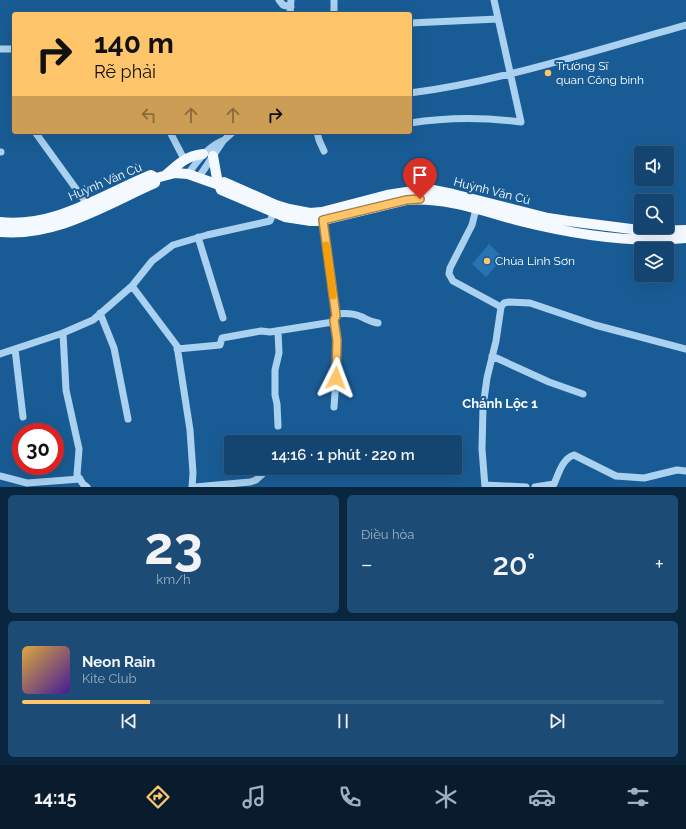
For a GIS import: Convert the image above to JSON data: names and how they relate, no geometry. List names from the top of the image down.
{
  "streets": {
    "main road": ["Huỳnh Văn Cù"]
  },
  "districts": ["Chánh Lộc 1"],
  "places": ["Trường Sĩ quan Công binh", "Chùa Linh Sơn"],
  "page": {
    "turn": ["140 m", "Rẽ phải"],
    "limit": "30",
    "trip": "14:16 · 1 phút · 220 m",
    "tile": [
      ["23", "km/h"],
      "Điều hòa"
    ],
    "heat": ["−", "20°", "+"],
    "song": ["Neon Rain", "Kite Club"],
    "tabs": "14:15"
  }
}
